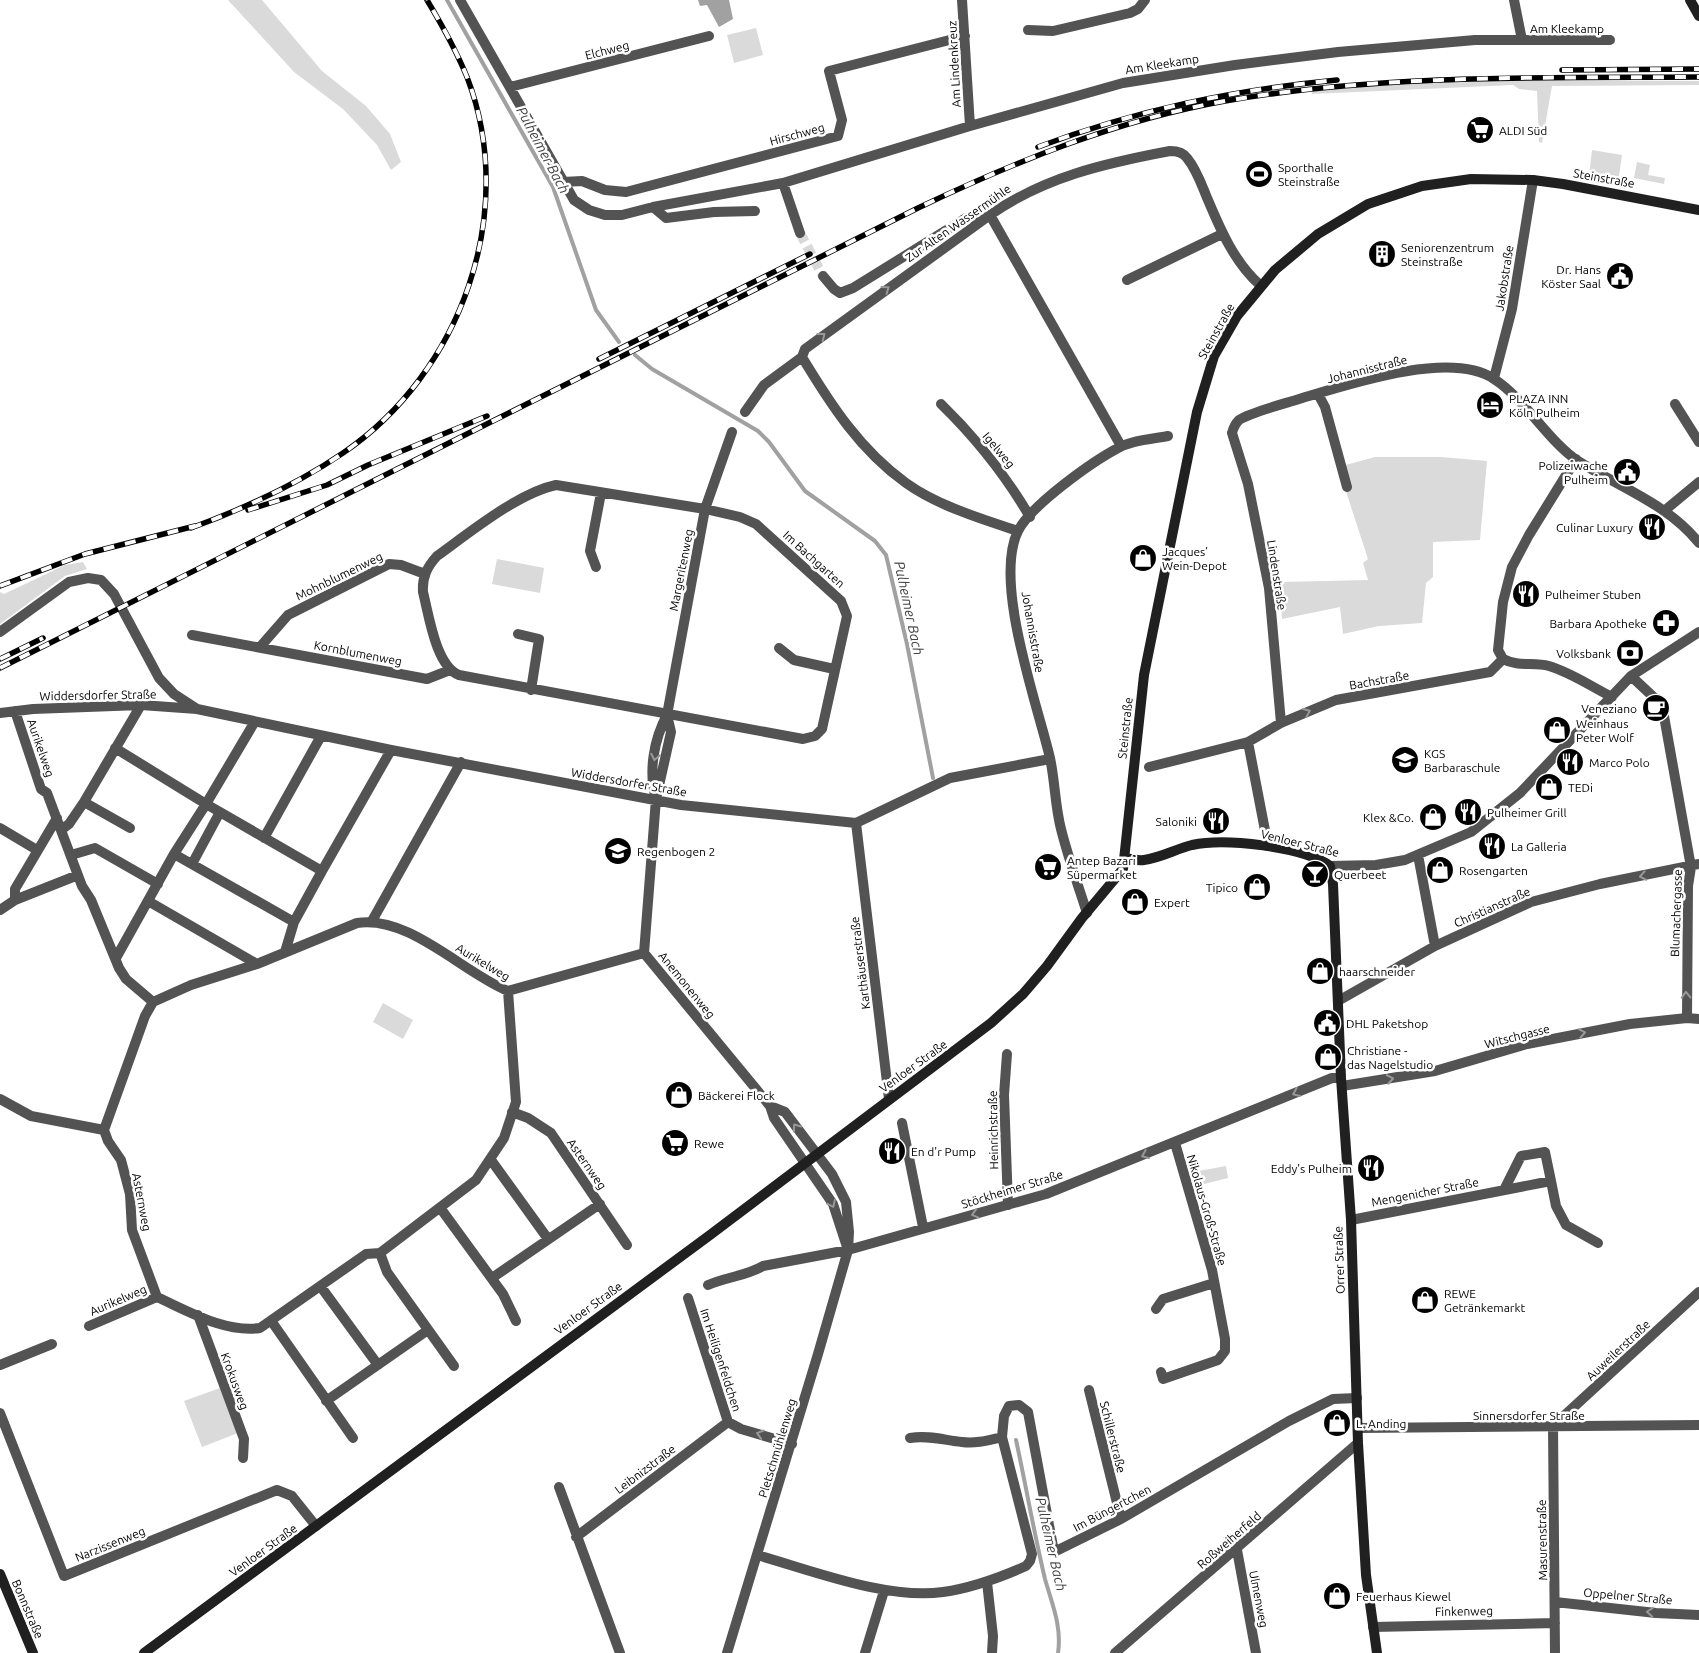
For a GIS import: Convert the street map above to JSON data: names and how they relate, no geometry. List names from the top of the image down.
{
  "streets": {
    "main road": [
      "Steinstraße",
      "Venloer Straße",
      "Orrer Straße",
      "Bonnstraße"
    ],
    "street": [
      "Am Kleekamp",
      "Elchweg",
      "Am Lindenkreuz",
      "Hirschweg",
      "Zur Alten Wassermühle",
      "Jakobstraße",
      "Johannisstraße",
      "Igelweg",
      "Im Bachgarten",
      "Margeritenweg",
      "Lindenstraße",
      "Mohnblumenweg",
      "Kornblumenweg",
      "Bachstraße",
      "Widdersdorfer Straße",
      "Aurikelweg",
      "Christianstraße",
      "Blumachergasse",
      "Karthäuserstraße",
      "Anemonenweg",
      "Witschgasse",
      "Heinrichstraße",
      "Asternweg",
      "Stöckheimer Straße",
      "Mengenicher Straße",
      "Nikolaus-Groß-Straße",
      "Auweilerstraße",
      "Im Heiligenfeldchen",
      "Krokusweg",
      "Sinnersdorfer Straße",
      "Schillerstraße",
      "Pletschmühlenweg",
      "Leibnizstraße",
      "Im Büngertchen",
      "Roßweiherfeld",
      "Masurenstraße",
      "Narzissenweg",
      "Oppelner Straße",
      "Ulmenweg",
      "Finkenweg"
    ]
  },
  "crossings": [
    ["Am Kleekamp", "Am Lindenkreuz"],
    ["Am Lindenkreuz", "Hirschweg"],
    ["Steinstraße", "Zur Alten Wassermühle"],
    ["Steinstraße", "Jakobstraße"],
    ["Steinstraße", "Venloer Straße"],
    ["Jakobstraße", "Johannisstraße"],
    ["Johannisstraße", "Igelweg"],
    ["Johannisstraße", "Lindenstraße"],
    ["Johannisstraße", "Venloer Straße"],
    ["Im Bachgarten", "Margeritenweg"],
    ["Margeritenweg", "Widdersdorfer Straße"],
    ["Margeritenweg", "Anemonenweg"],
    ["Lindenstraße", "Bachstraße"],
    ["Mohnblumenweg", "Kornblumenweg"],
    ["Widdersdorfer Straße", "Aurikelweg"],
    ["Widdersdorfer Straße", "Karthäuserstraße"],
    ["Widdersdorfer Straße", "Anemonenweg"],
    ["Aurikelweg", "Anemonenweg"],
    ["Aurikelweg", "Asternweg"],
    ["Venloer Straße", "Blumachergasse"],
    ["Venloer Straße", "Karthäuserstraße"],
    ["Venloer Straße", "Anemonenweg"],
    ["Venloer Straße", "Orrer Straße"],
    ["Venloer Straße", "Pletschmühlenweg"],
    ["Venloer Straße", "Narzissenweg"],
    ["Christianstraße", "Blumachergasse"],
    ["Christianstraße", "Orrer Straße"],
    ["Blumachergasse", "Witschgasse"],
    ["Anemonenweg", "Pletschmühlenweg"],
    ["Witschgasse", "Stöckheimer Straße"],
    ["Witschgasse", "Orrer Straße"],
    ["Heinrichstraße", "Stöckheimer Straße"],
    ["Stöckheimer Straße", "Nikolaus-Groß-Straße"],
    ["Stöckheimer Straße", "Orrer Straße"],
    ["Stöckheimer Straße", "Pletschmühlenweg"],
    ["Mengenicher Straße", "Orrer Straße"],
    ["Orrer Straße", "Sinnersdorfer Straße"],
    ["Orrer Straße", "Im Büngertchen"],
    ["Orrer Straße", "Roßweiherfeld"],
    ["Orrer Straße", "Finkenweg"],
    ["Auweilerstraße", "Sinnersdorfer Straße"],
    ["Auweilerstraße", "Masurenstraße"],
    ["Im Heiligenfeldchen", "Pletschmühlenweg"],
    ["Im Heiligenfeldchen", "Leibnizstraße"],
    ["Sinnersdorfer Straße", "Masurenstraße"],
    ["Schillerstraße", "Im Büngertchen"],
    ["Pletschmühlenweg", "Im Büngertchen"],
    ["Roßweiherfeld", "Ulmenweg"],
    ["Masurenstraße", "Oppelner Straße"],
    ["Masurenstraße", "Finkenweg"]
  ],
  "one_way": [
    "Bachstraße",
    "Christianstraße",
    "Blumachergasse",
    "Witschgasse",
    "Stöckheimer Straße",
    "Oppelner Straße"
  ],
  "water": ["Pulheimer Bach"],
  "places": {
    "supermarket": ["ALDI Süd", "Antep Bazari Süpermarket", "Rewe"],
    "sports": ["Sporthalle Steinstraße"],
    "building": ["Seniorenzentrum Steinstraße"],
    "public building": ["Dr. Hans Köster Saal", "Polizeiwache Pulheim", "DHL Paketshop"],
    "hotel": ["PLAZA INN Köln Pulheim"],
    "restaurant": [
      "Culinar Luxury",
      "Pulheimer Stuben",
      "Marco Polo",
      "Pulheimer Grill",
      "Saloniki",
      "La Galleria",
      "En d'r Pump",
      "Eddy's Pulheim"
    ],
    "shop": [
      "Jacques’ Wein-Depot",
      "Weinhaus Peter Wolf",
      "TEDi",
      "Klex &Co.",
      "Rosengarten",
      "Tipico",
      "Expert",
      "haarschneider",
      "Christiane - das Nagelstudio",
      "Bäckerei Flock",
      "REWE Getränkemarkt",
      "L. Anding",
      "Feuerhaus Kiewel"
    ],
    "pharmacy": ["Barbara Apotheke"],
    "bank": ["Volksbank"],
    "cafe": ["Veneziano"],
    "school or university": ["KGS Barbaraschule", "Regenbogen 2"],
    "bar": ["Querbeet"]
  }
}
